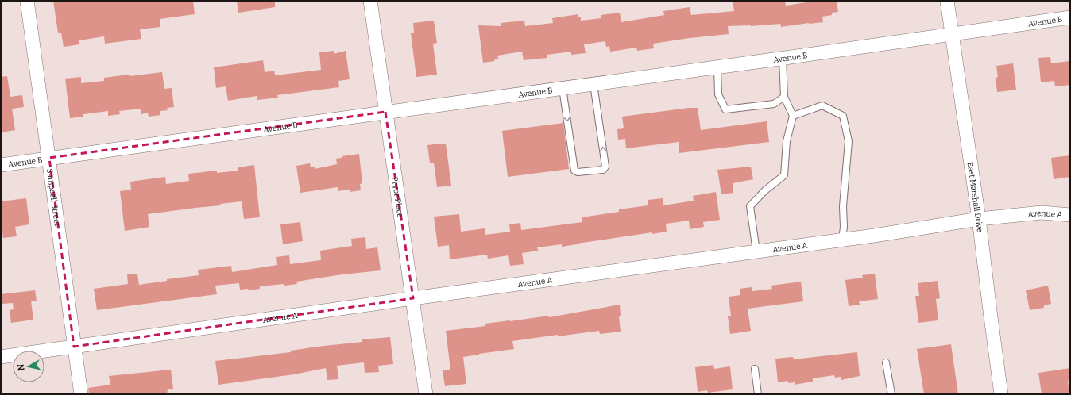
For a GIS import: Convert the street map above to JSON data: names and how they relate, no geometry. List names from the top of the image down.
{
  "streets": {
    "street": [
      "Avenue B",
      "Sampsell Street",
      "Pryor Place",
      "East Marshall Drive",
      "Avenue A"
    ]
  },
  "crossings": [
    ["Avenue B", "Sampsell Street"],
    ["Avenue B", "Pryor Place"],
    ["Avenue B", "East Marshall Drive"],
    ["Sampsell Street", "Avenue A"],
    ["Pryor Place", "Avenue A"],
    ["East Marshall Drive", "Avenue A"]
  ],
  "north": "left"
}
